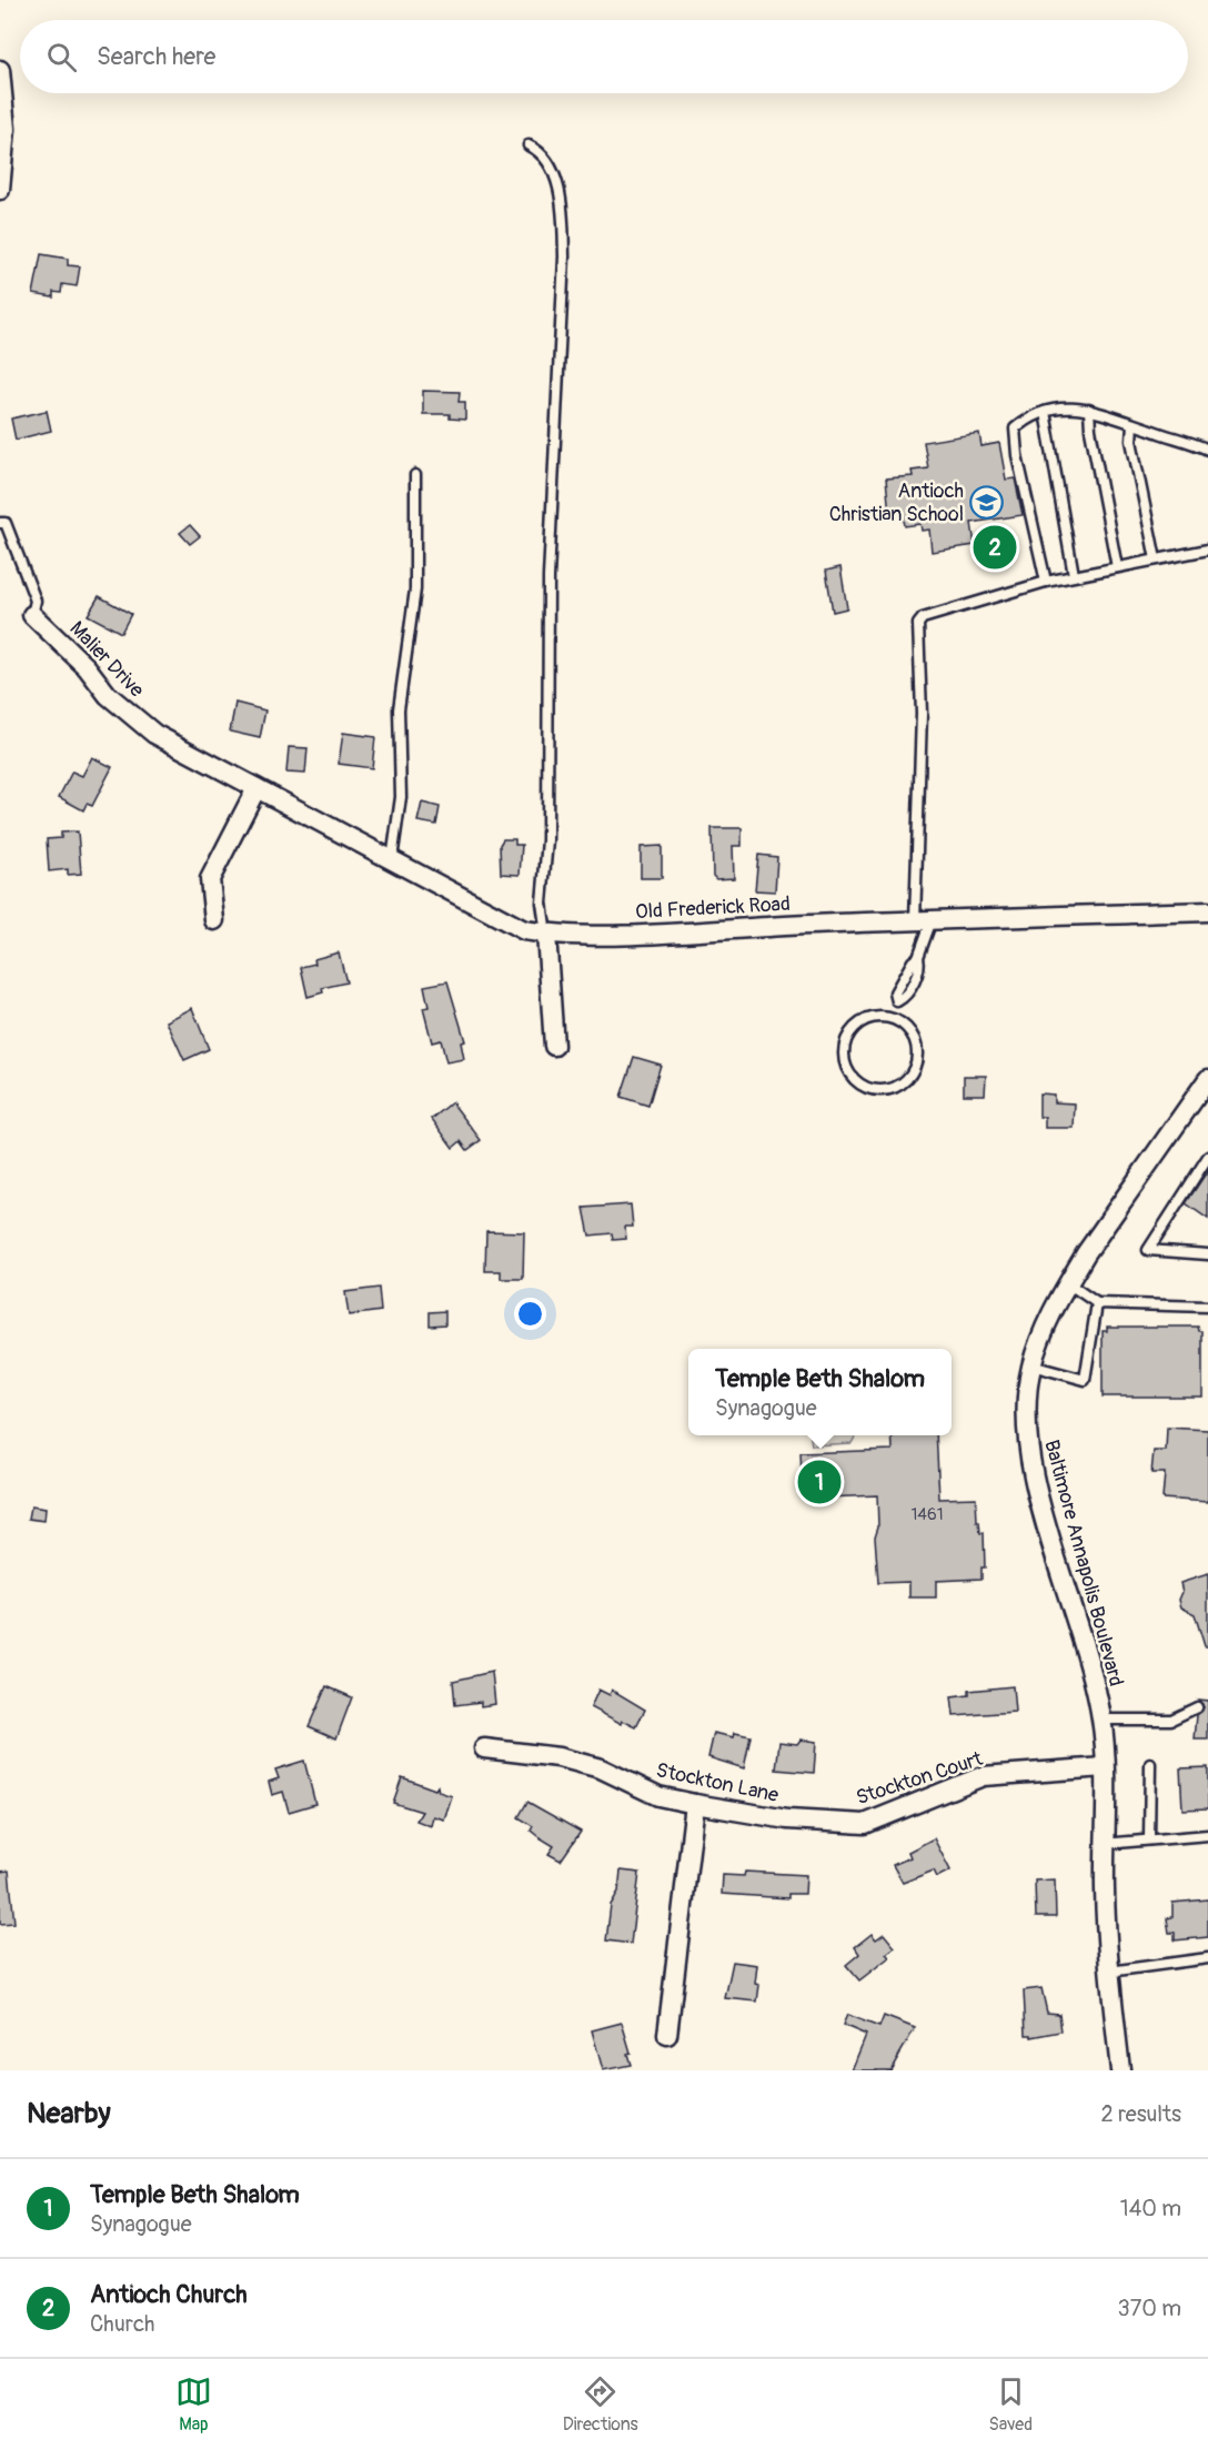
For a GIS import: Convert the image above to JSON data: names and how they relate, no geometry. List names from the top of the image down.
{
  "streets": {
    "street": [
      "Malier Drive",
      "Old Frederick Road",
      "Baltimore Annapolis Boulevard",
      "Stockton Court",
      "Stockton Lane"
    ]
  },
  "crossings": [
    ["Malier Drive", "Old Frederick Road"],
    ["Baltimore Annapolis Boulevard", "Stockton Court"],
    ["Stockton Court", "Stockton Lane"]
  ],
  "places": {
    "school or university": ["Antioch Christian School"]
  },
  "house_numbers": ["1461"],
  "page": {
    "search": "Search here",
    "pins": ["2", "1"],
    "popup": ["Temple Beth Shalom", "Synagogue"],
    "heading": ["Nearby", "2 results"],
    "list": [
      {
        "mark": "1",
        "name": "Temple Beth Shalom",
        "note": "Synagogue",
        "value": "140 m"
      },
      {
        "mark": "2",
        "name": "Antioch Church",
        "note": "Church",
        "value": "370 m"
      }
    ],
    "nav": ["Map", "Directions", "Saved"]
  }
}
